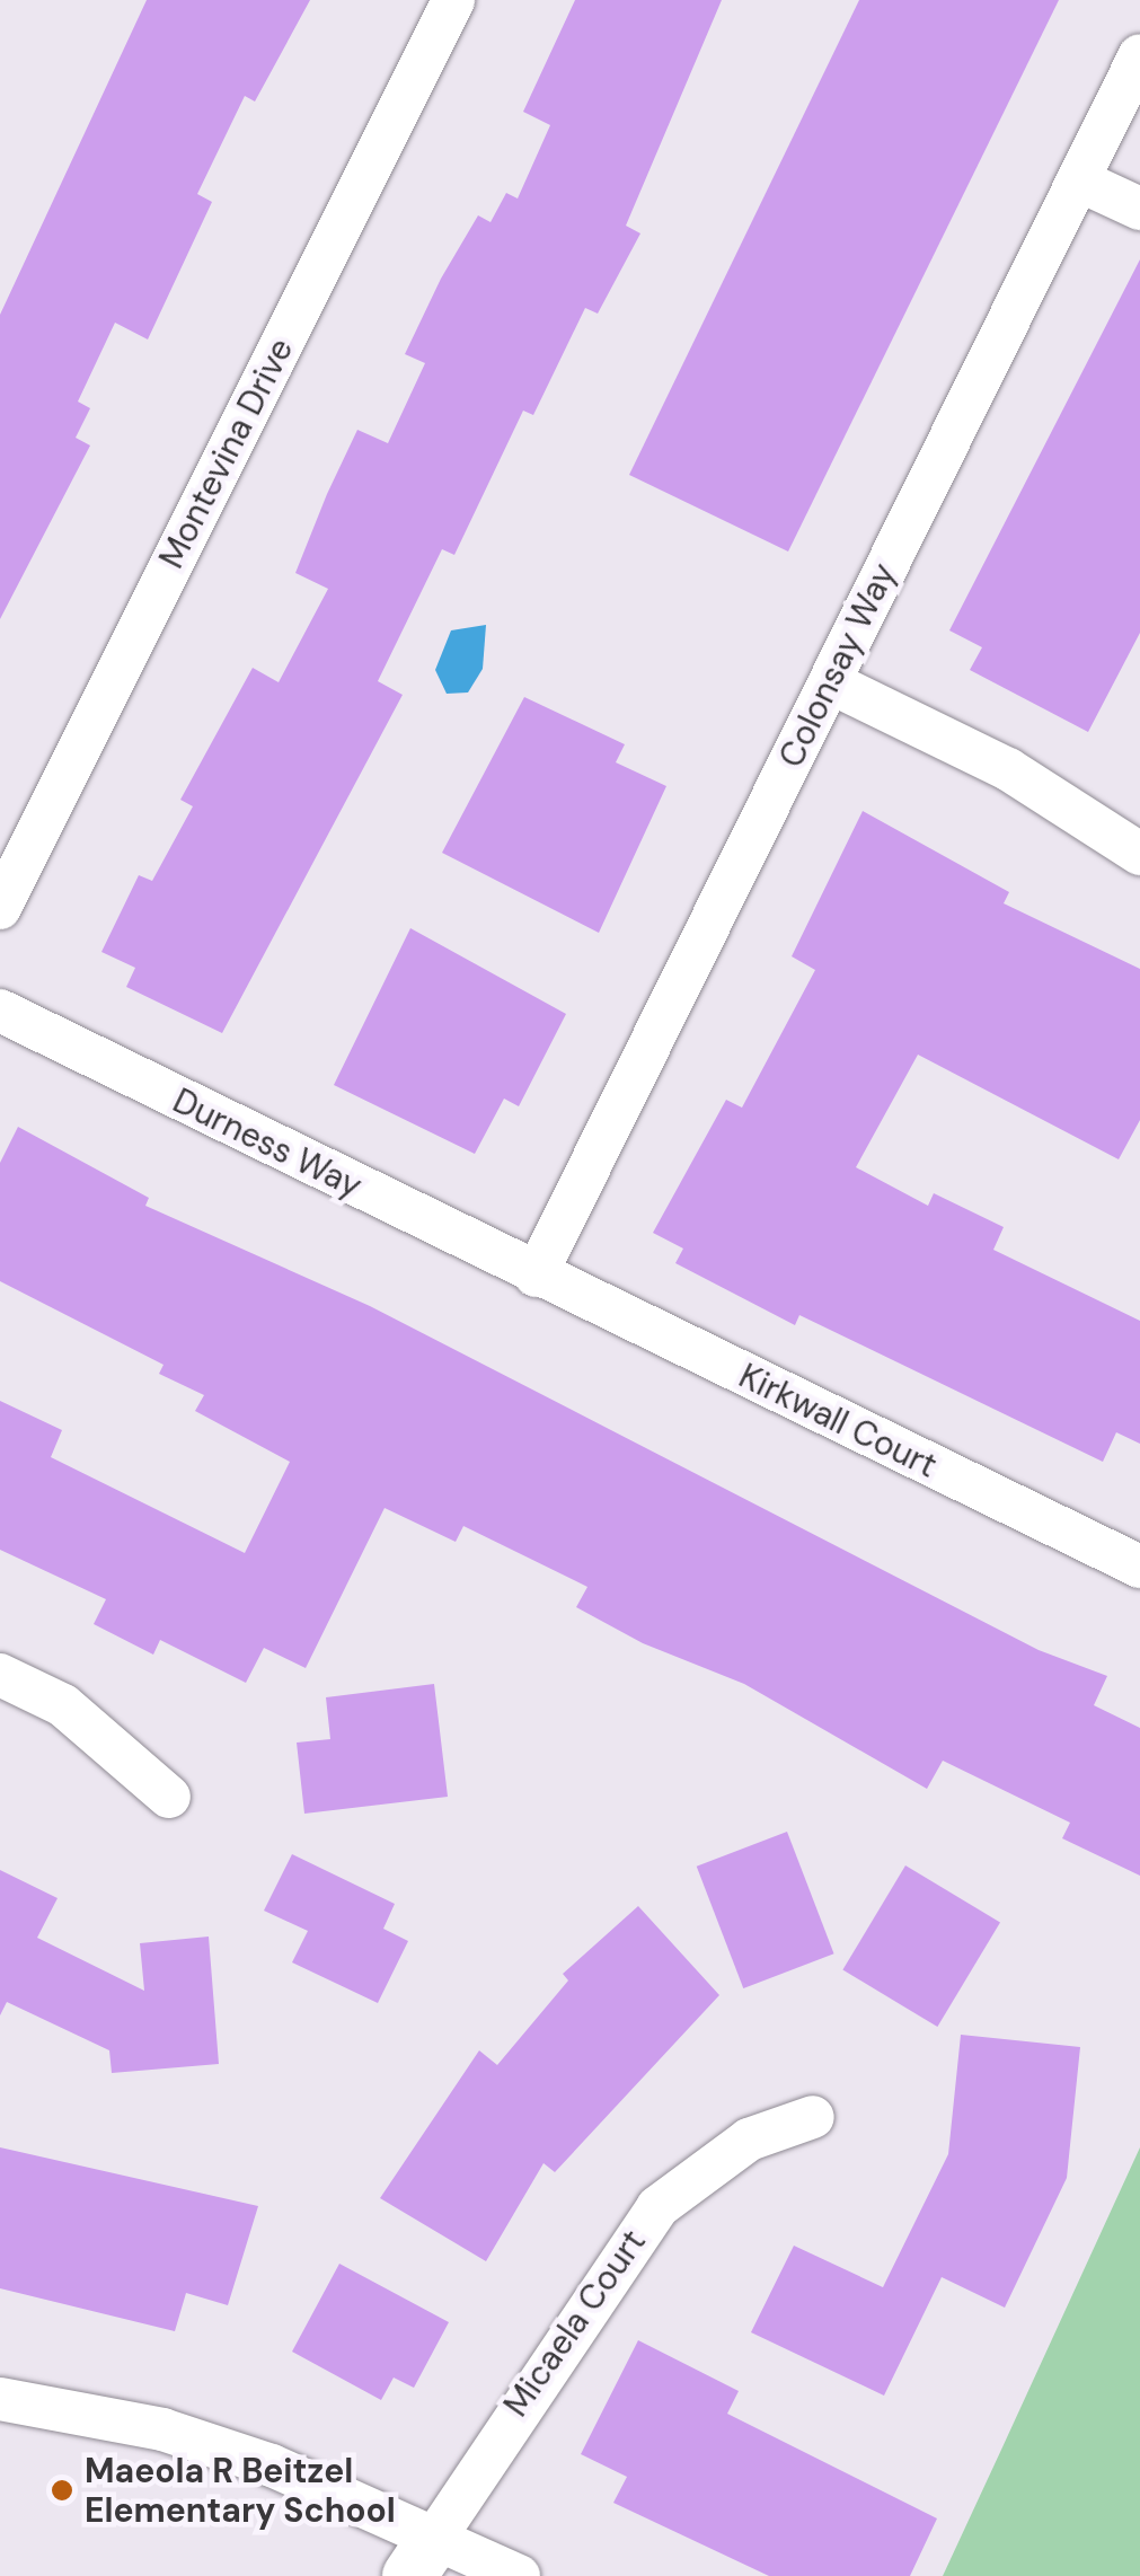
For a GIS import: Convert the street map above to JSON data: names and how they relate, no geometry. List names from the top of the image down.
{
  "streets": {
    "street": [
      "Montevina Drive",
      "Colonsay Way",
      "Durness Way",
      "Kirkwall Court",
      "Micaela Court"
    ]
  },
  "crossings": [
    ["Colonsay Way", "Durness Way"],
    ["Colonsay Way", "Kirkwall Court"],
    ["Durness Way", "Kirkwall Court"]
  ],
  "places": ["Maeola R Beitzel Elementary School"]
}
